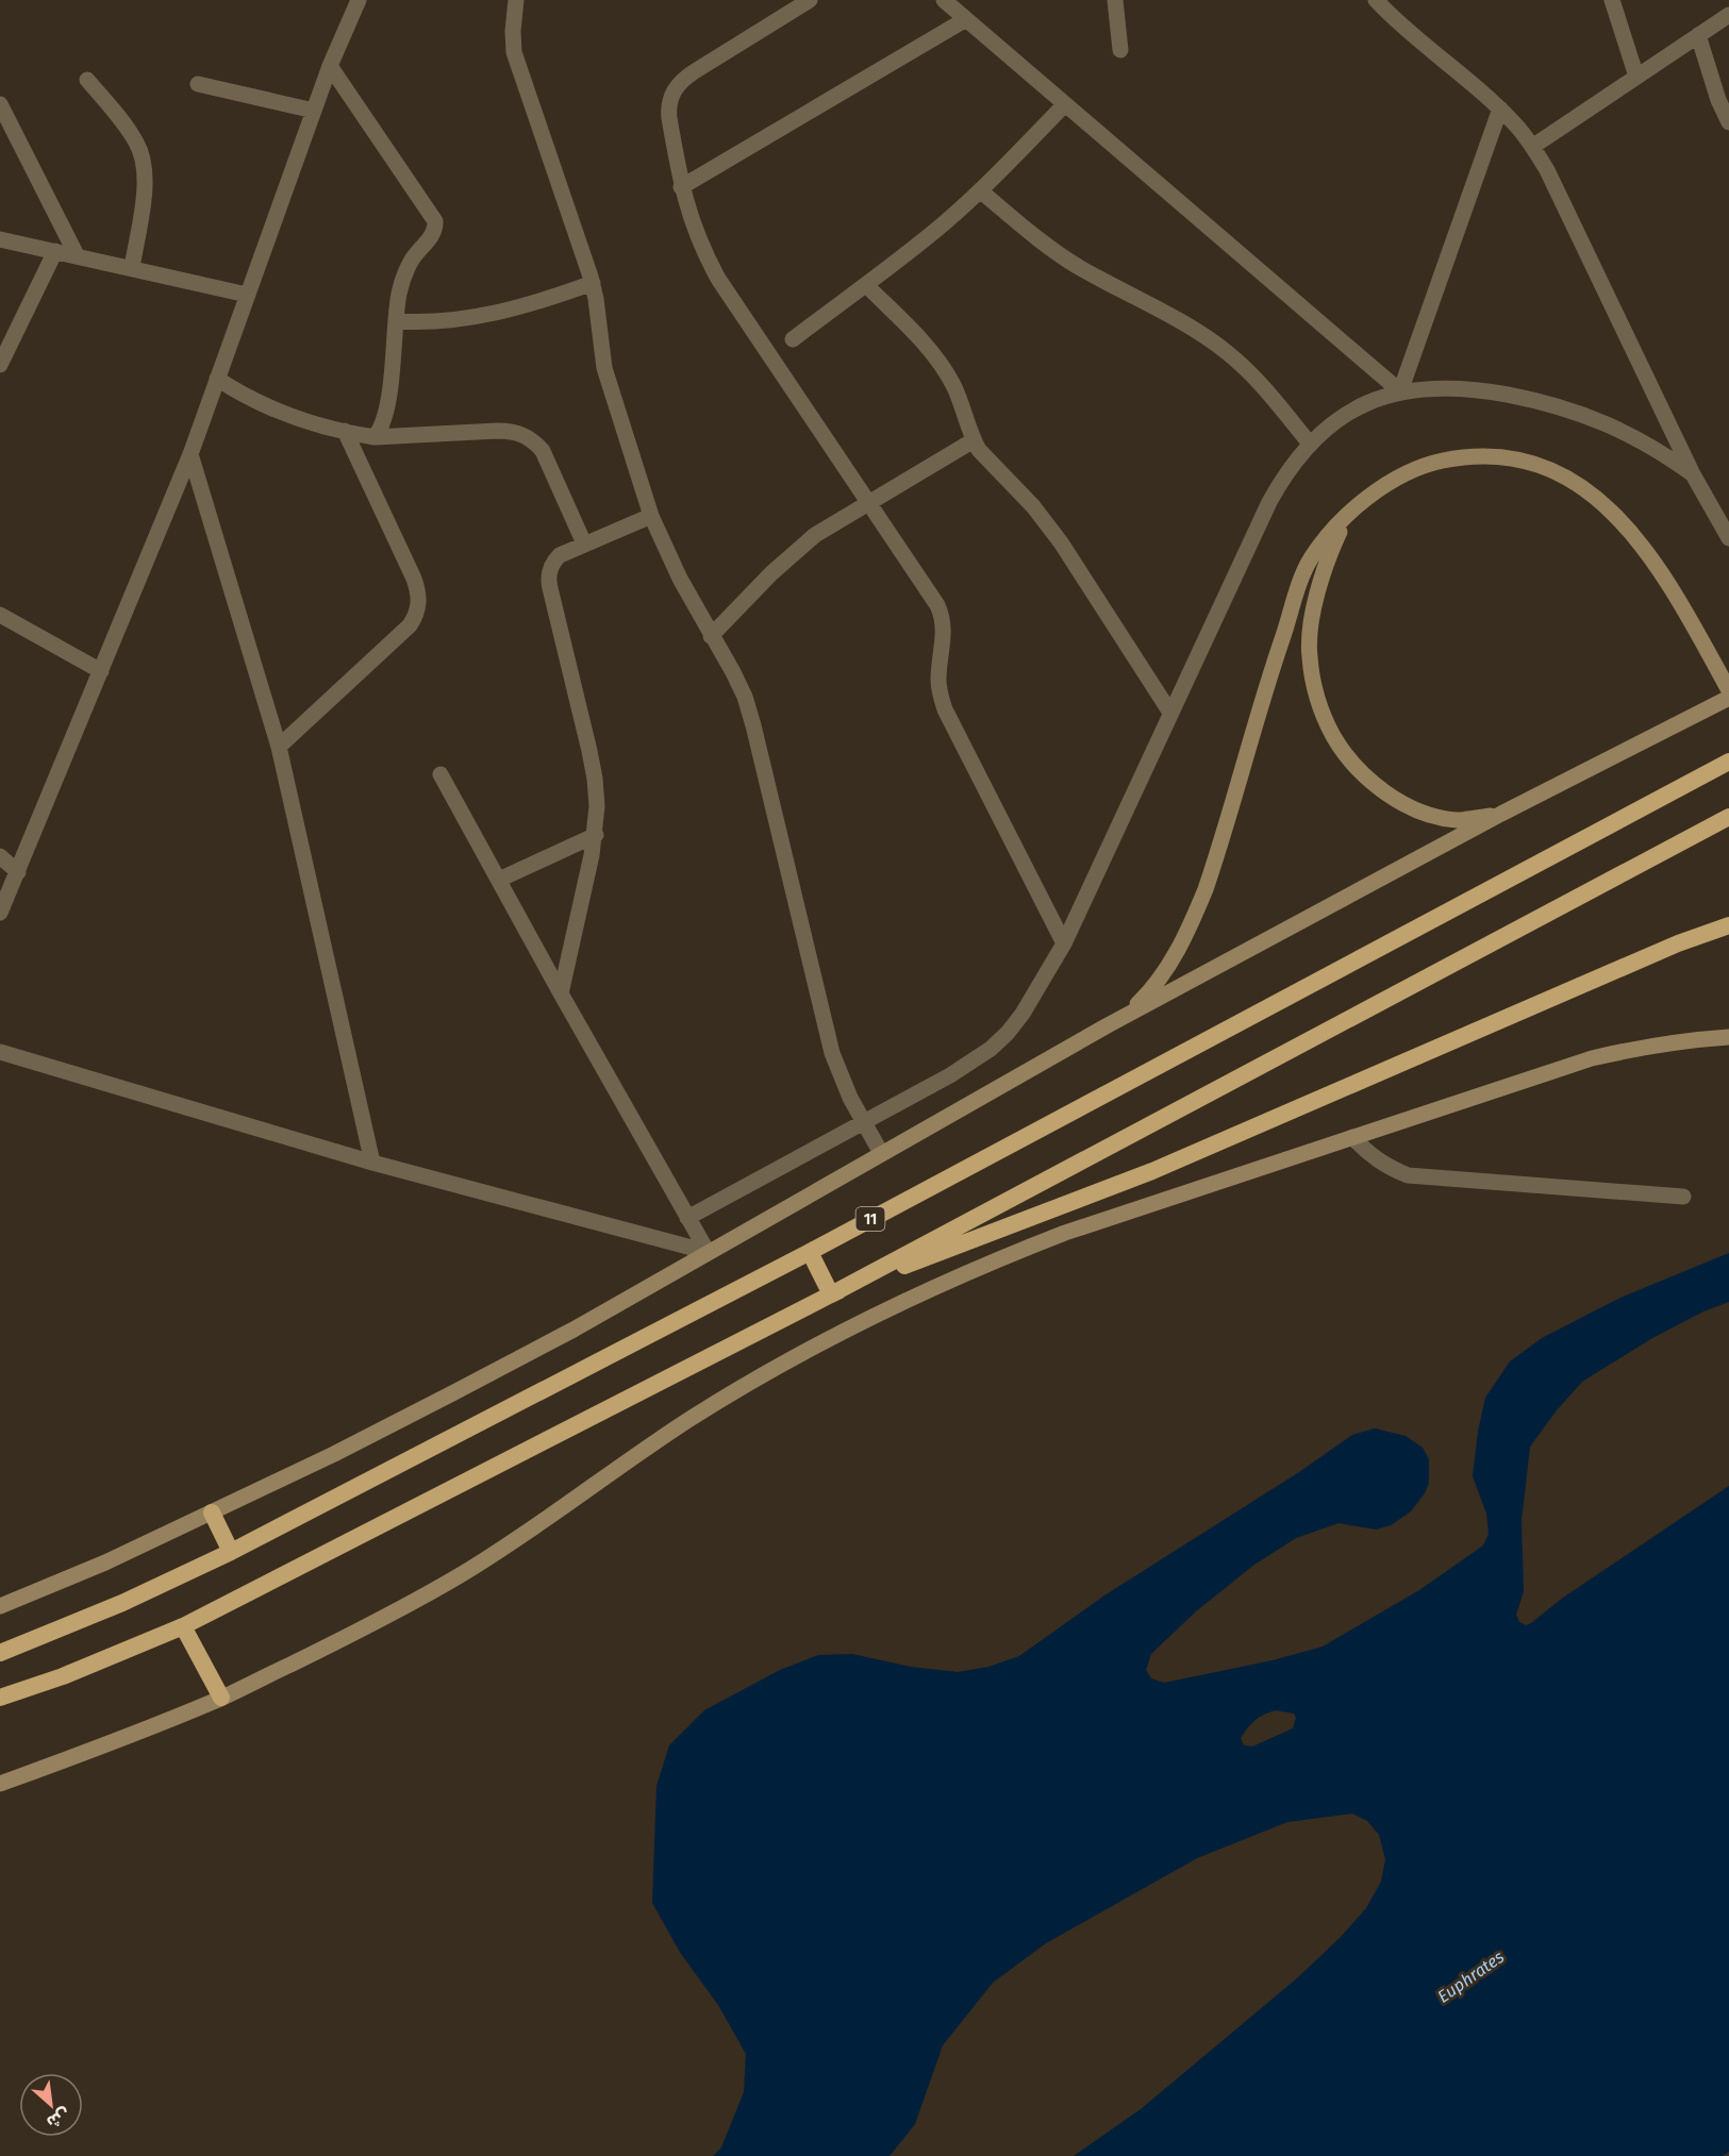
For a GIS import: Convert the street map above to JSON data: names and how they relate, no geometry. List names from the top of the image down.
{
  "streets": {
    "highway": ["11"]
  },
  "water": ["Euphrates"],
  "north": "bottom right"
}
